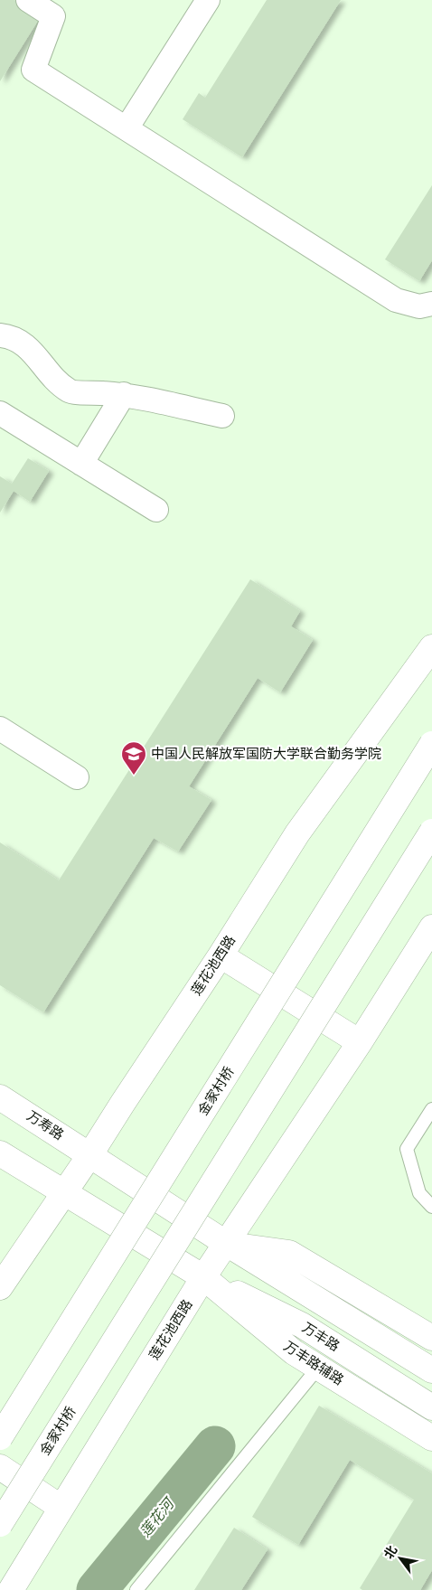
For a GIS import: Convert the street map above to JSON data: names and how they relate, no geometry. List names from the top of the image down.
{
  "streets": {
    "main road": [
      "莲花池西路",
      "金家村桥",
      "万寿路",
      "万丰路",
      "万丰路辅路"
    ]
  },
  "crossings": [
    ["莲花池西路", "万寿路"],
    ["莲花池西路", "万丰路"],
    ["莲花池西路", "万丰路辅路"],
    ["万丰路", "万丰路辅路"]
  ],
  "water": ["莲花河"],
  "places": {
    "school or university": ["中国人民解放军国防大学联合勤务学院"]
  },
  "north": "top left"
}
